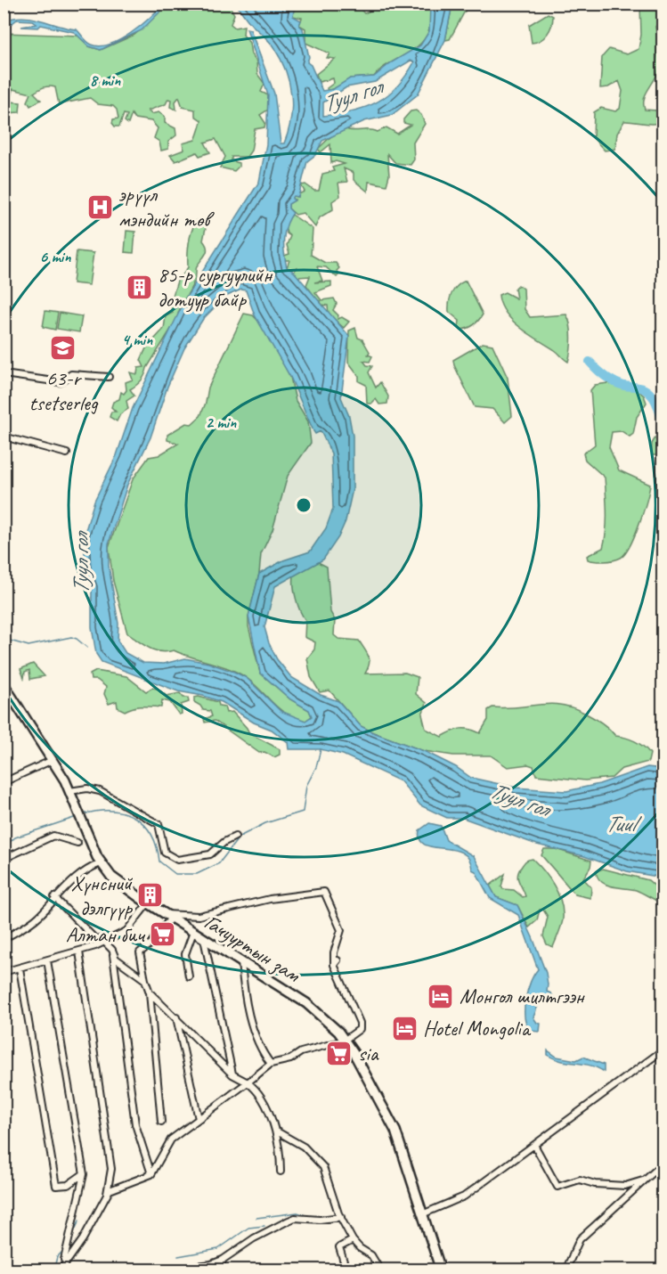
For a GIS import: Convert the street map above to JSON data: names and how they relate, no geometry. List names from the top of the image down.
{
  "streets": {
    "main road": ["Гачууртын зам"]
  },
  "water": ["Туул гол", "Tuul"],
  "places": {
    "hospital": ["эрүүл мэндийн төв"],
    "building": ["85-р сургуулийн дотуур байр", "Хүнсний дэлгүүр"],
    "school or university": ["63-r tsetserleg"],
    "supermarket": ["Алтан бич", "sia"],
    "hotel": ["Монгол шилтгээн", "Hotel Mongolia"]
  },
  "rings": [
    "8 min",
    "6 min",
    "4 min",
    "2 min"
  ]
}
